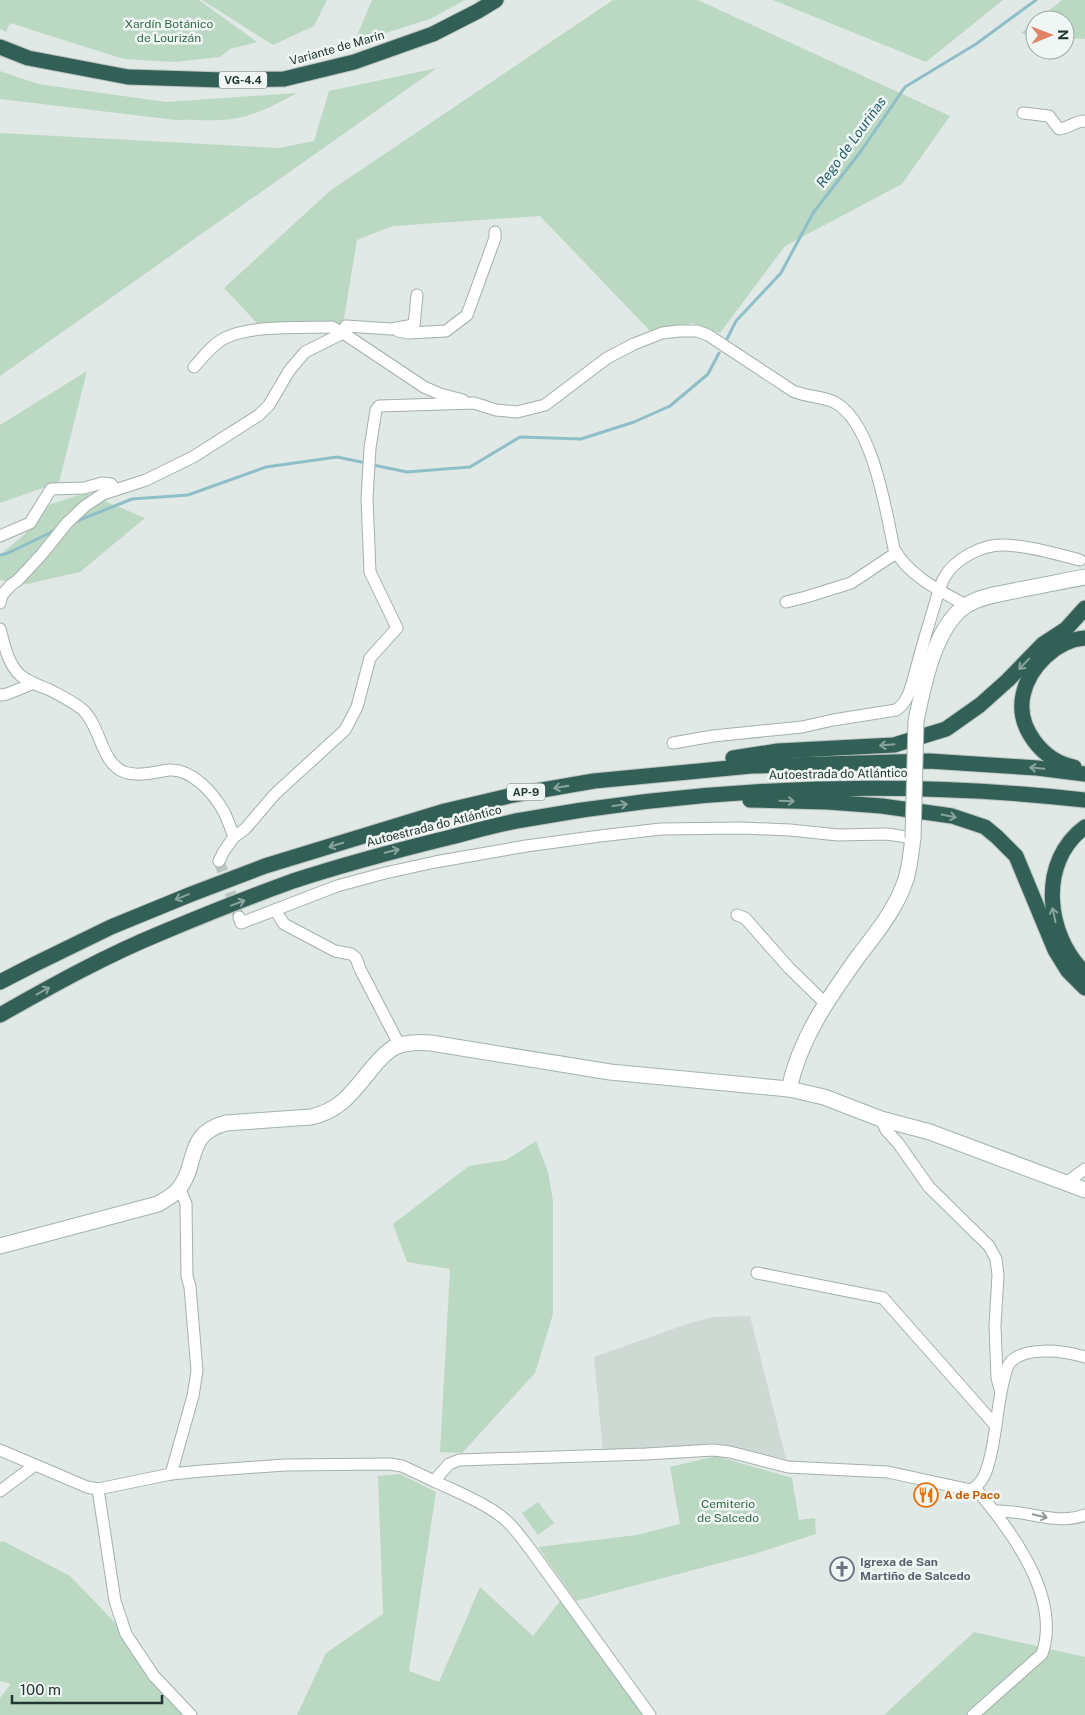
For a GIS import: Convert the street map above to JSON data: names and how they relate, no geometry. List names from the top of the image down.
{
  "streets": {
    "highway": [
      "Variante de Marín",
      "VG-4.4",
      "Autoestrada do Atlántico",
      "AP-9"
    ]
  },
  "water": ["Rego de Louriñas"],
  "parks": ["Xardín Botánico de Lourizán", "Cemiterio de Salcedo"],
  "places": {
    "restaurant": ["A de Paco"],
    "church": ["Igrexa de San Martiño de Salcedo"]
  },
  "scale_bar": "100 m",
  "north": "right"
}
